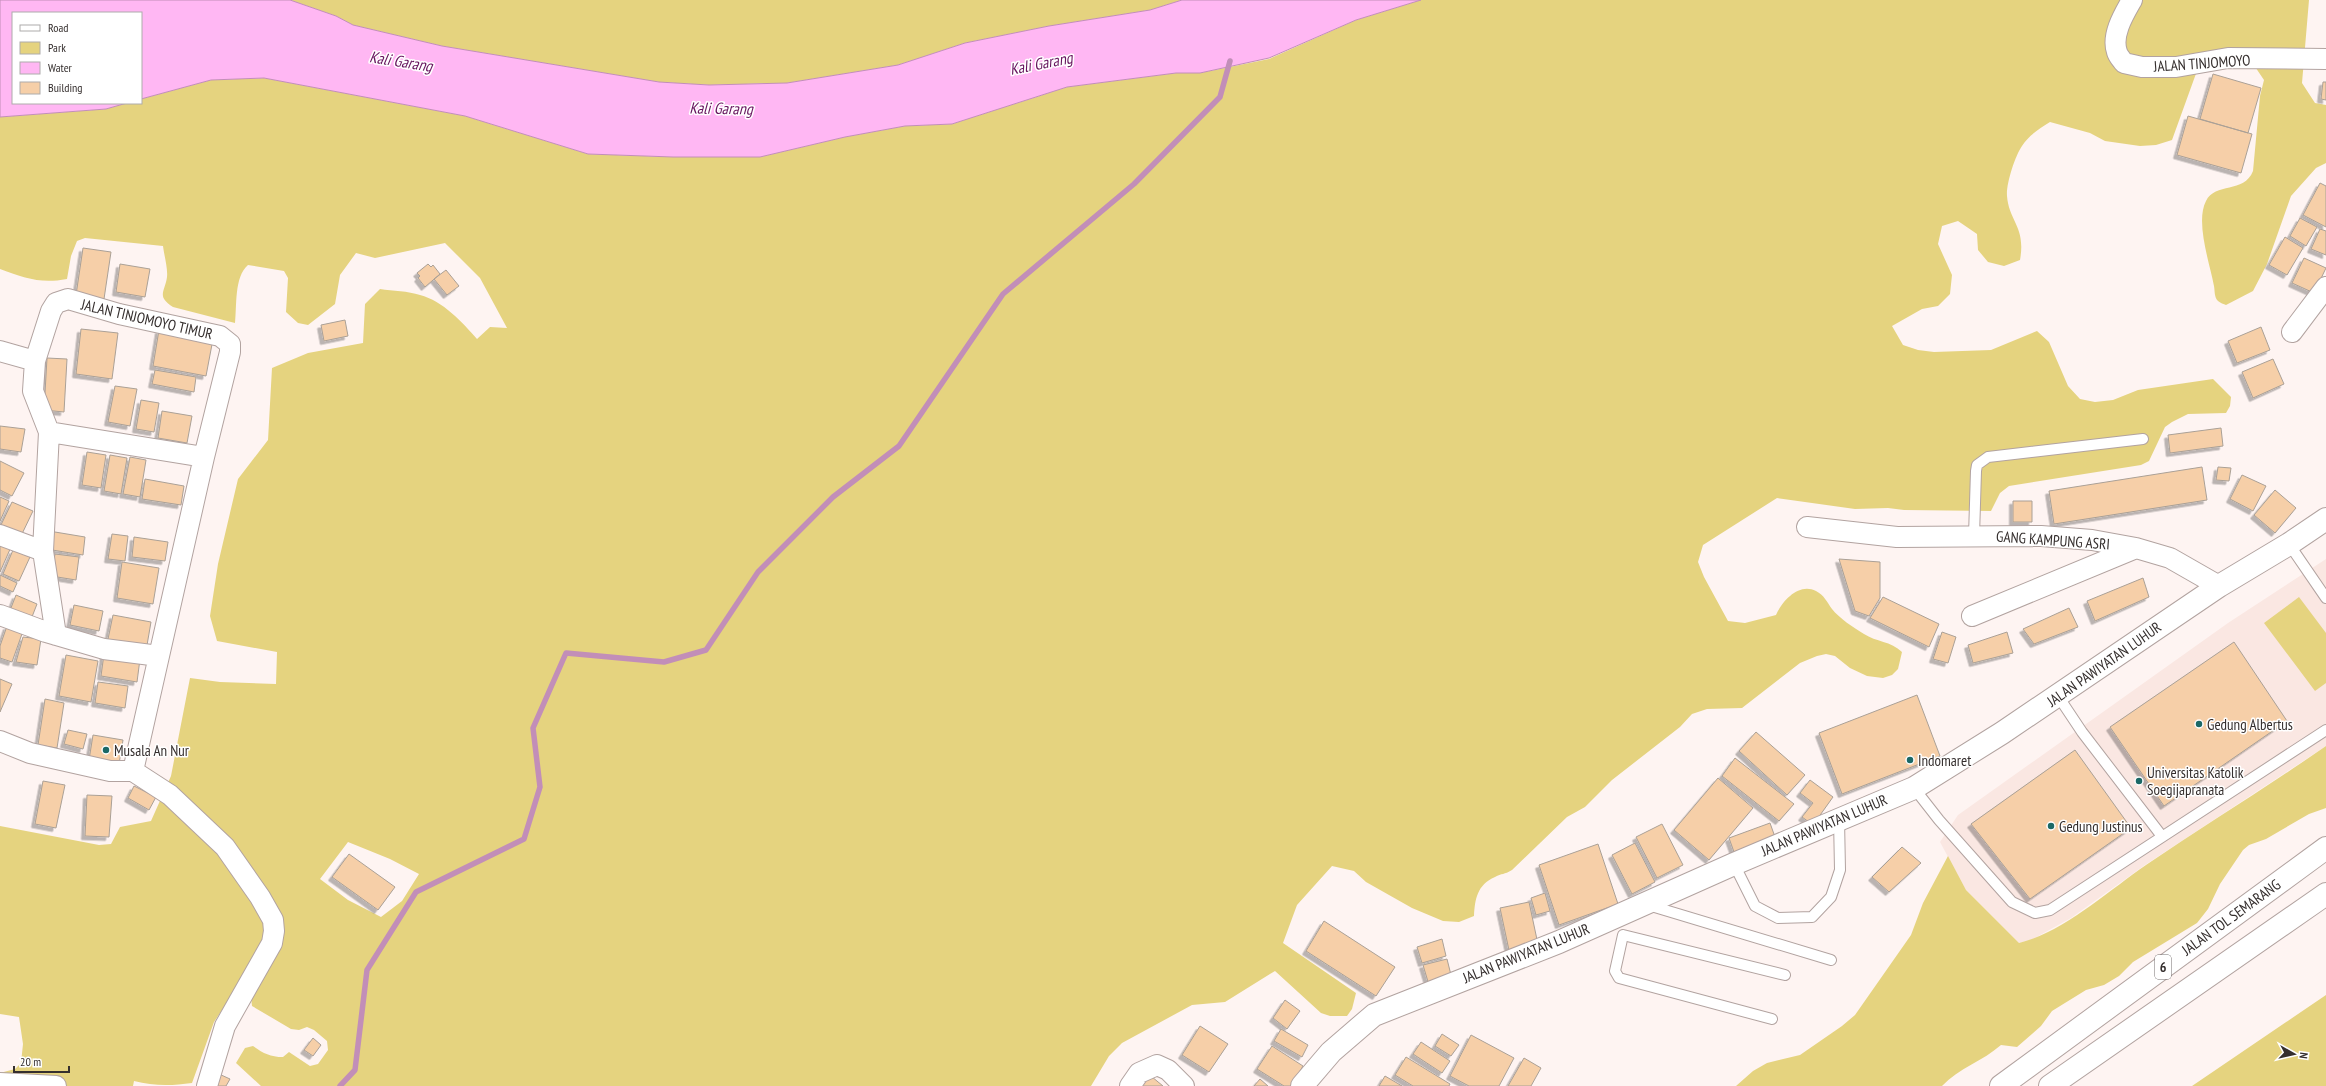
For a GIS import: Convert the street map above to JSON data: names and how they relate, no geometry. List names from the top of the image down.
{
  "streets": {
    "main road": ["JALAN PAWIYATAN LUHUR", "JALAN TOL SEMARANG", "6"],
    "street": ["JALAN TINJOMOYO", "JALAN TINJOMOYO TIMUR", "GANG KAMPUNG ASRI"]
  },
  "crossings": [
    ["GANG KAMPUNG ASRI", "JALAN PAWIYATAN LUHUR"]
  ],
  "water": ["Kali Garang"],
  "places": [
    "Gedung Albertus",
    "Musala An Nur",
    "Indomaret",
    "Universitas Katolik Soegijapranata",
    "Gedung Justinus"
  ],
  "legend": [
    "Road",
    "Park",
    "Water",
    "Building"
  ],
  "scale_bar": "20 m",
  "north": "right"
}
